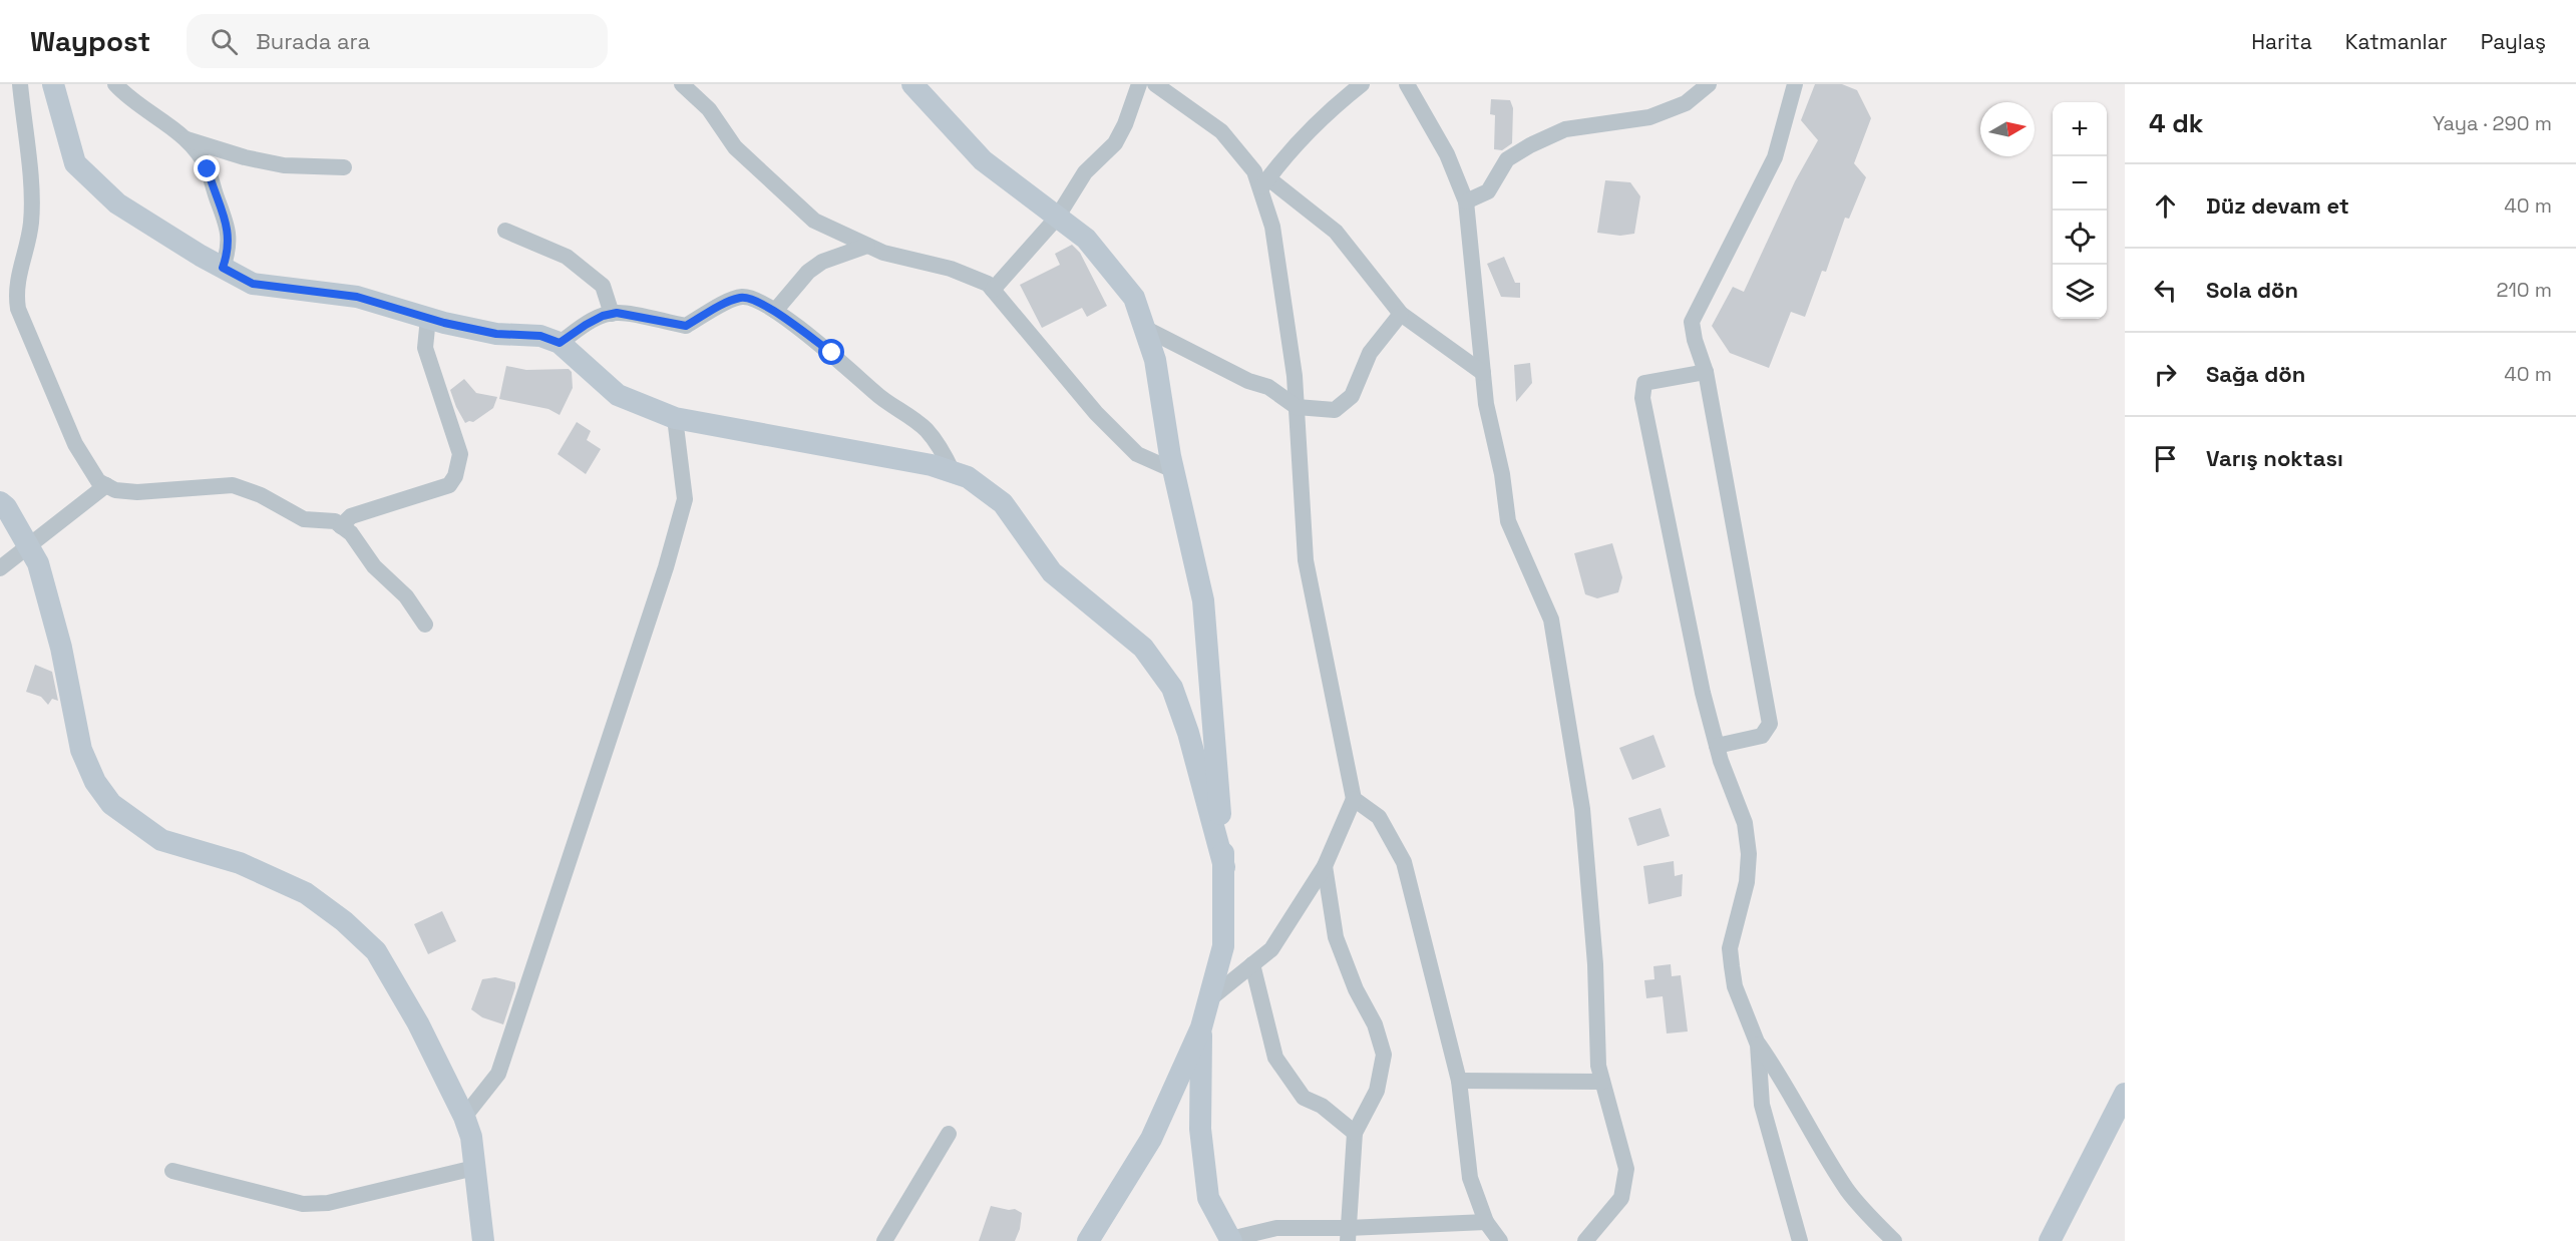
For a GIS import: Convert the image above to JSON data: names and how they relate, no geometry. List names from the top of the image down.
{
  "north": "right",
  "page": {
    "header": "Waypost",
    "search": "Burada ara",
    "nav": ["Harita", "Katmanlar", "Paylaş"],
    "heading": ["4 dk", "Yaya · 290 m"],
    "map_buttons": ["+", "−"],
    "list": [
      ["Düz devam et", "40 m"],
      ["Sola dön", "210 m"],
      ["Sağa dön", "40 m"],
      "Varış noktası"
    ]
  }
}
